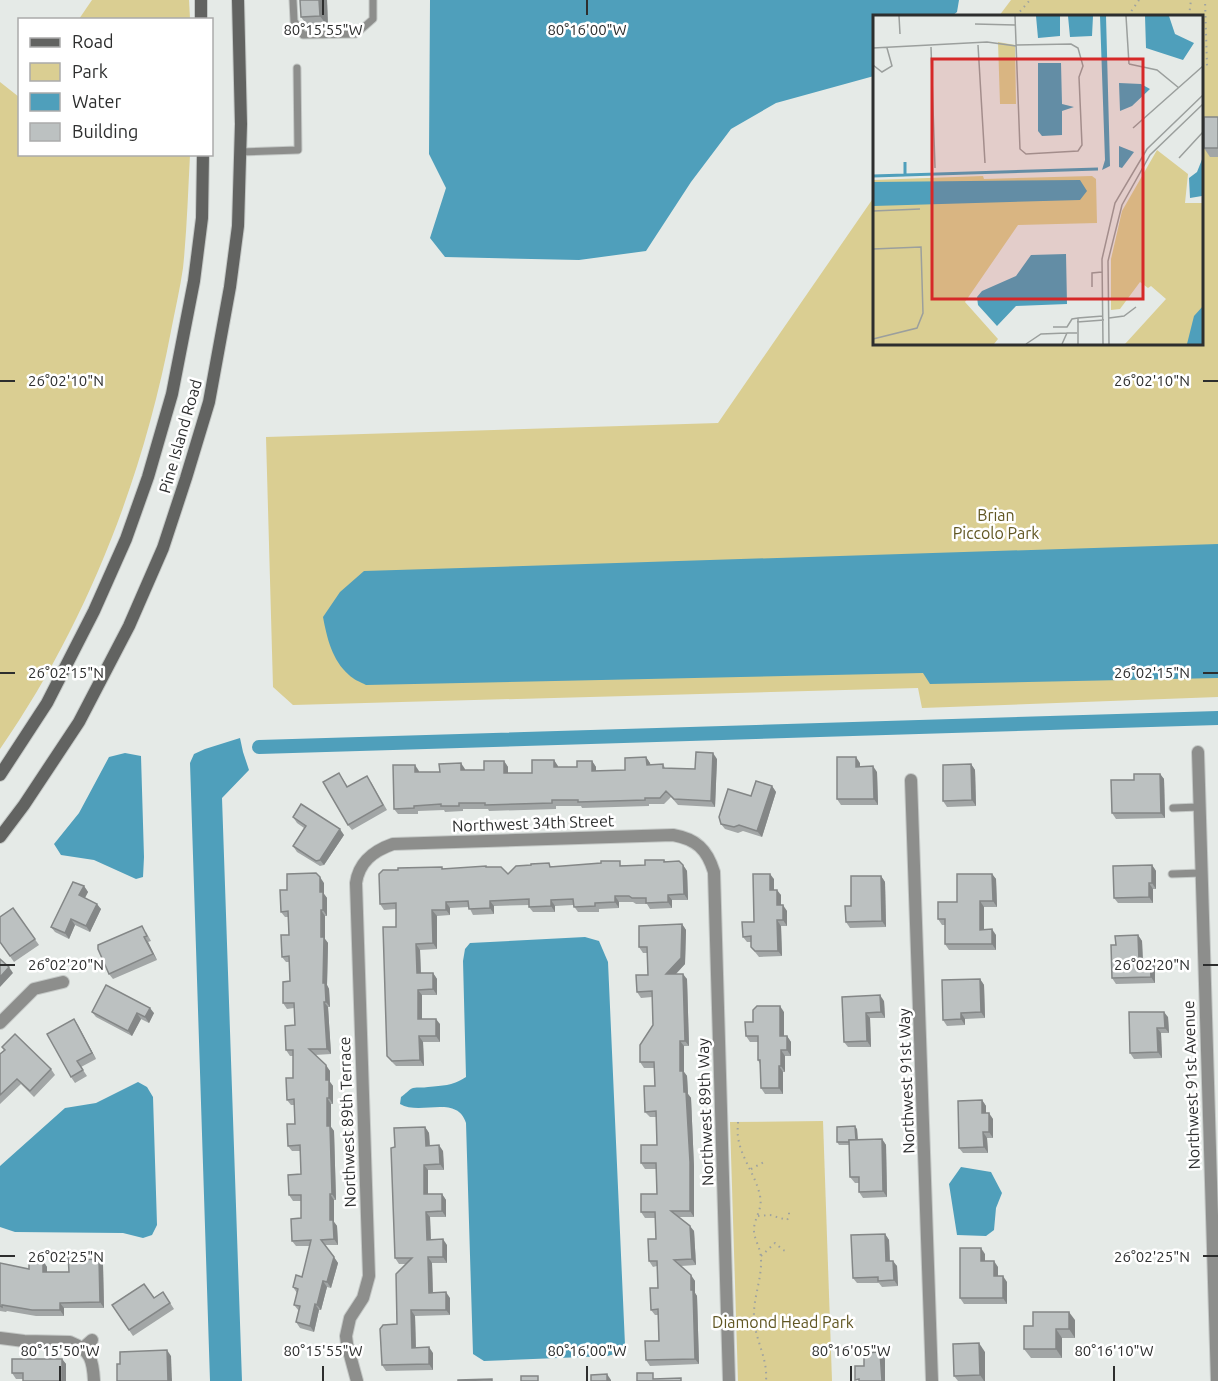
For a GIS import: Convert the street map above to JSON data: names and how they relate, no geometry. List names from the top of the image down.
{
  "streets": {
    "main road": ["Pine Island Road"],
    "street": [
      "Northwest 34th Street",
      "Northwest 91st Way",
      "Northwest 91st Avenue",
      "Northwest 89th Way",
      "Northwest 89th Terrace"
    ]
  },
  "crossings": [
    ["Northwest 34th Street", "Northwest 89th Way"],
    ["Northwest 34th Street", "Northwest 89th Terrace"]
  ],
  "parks": ["Brian Piccolo Park", "Diamond Head Park"],
  "legend": [
    "Road",
    "Park",
    "Water",
    "Building"
  ],
  "coordinates": [
    "80°15'55\"W",
    "80°16'00\"W",
    "26°02'10\"N",
    "26°02'15\"N",
    "26°02'20\"N",
    "26°02'25\"N",
    "80°15'50\"W",
    "80°16'05\"W",
    "80°16'10\"W"
  ]
}
